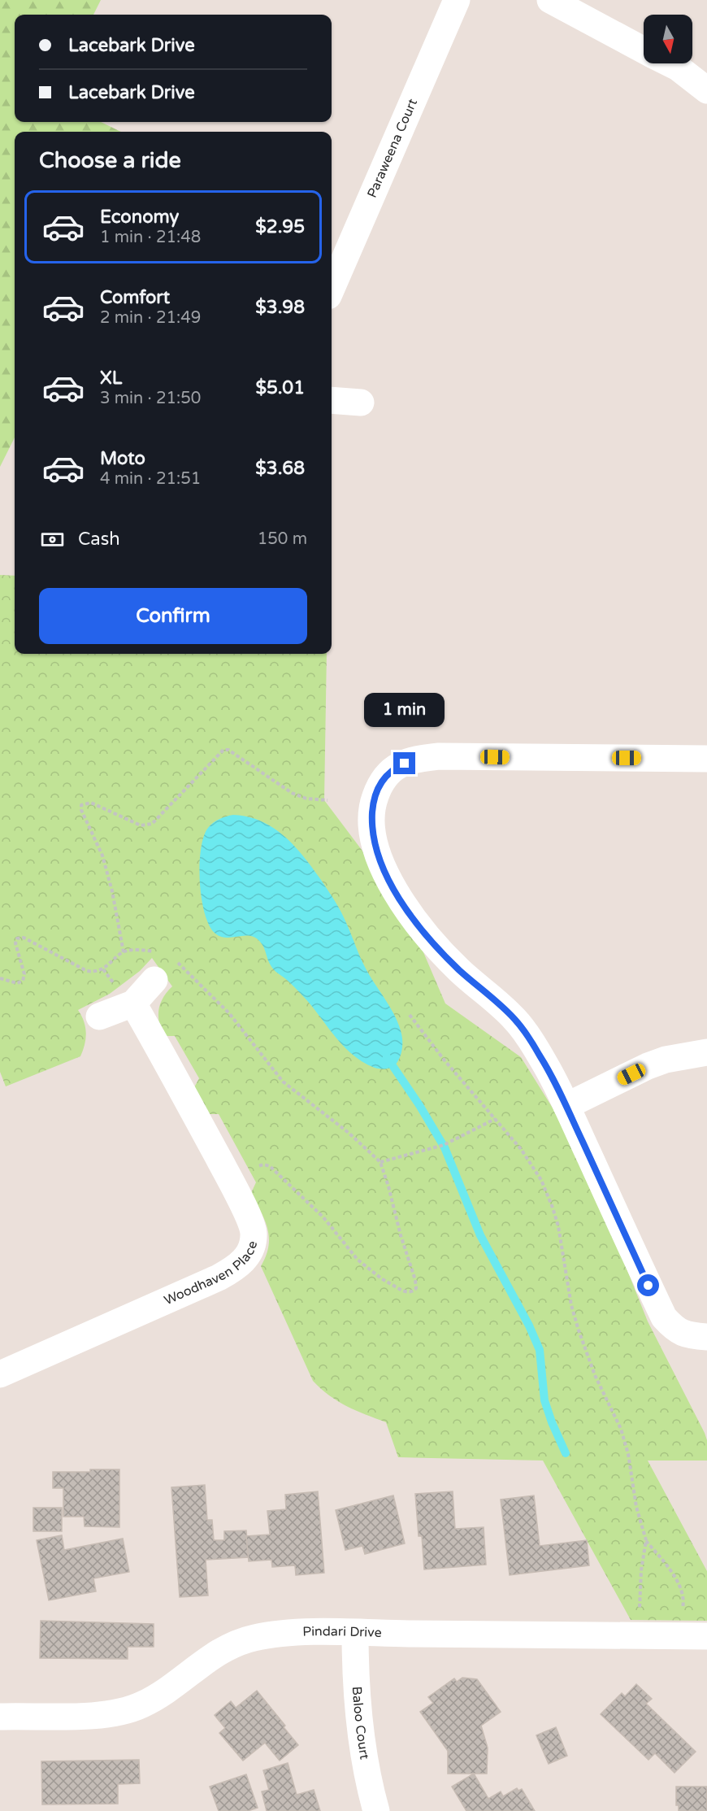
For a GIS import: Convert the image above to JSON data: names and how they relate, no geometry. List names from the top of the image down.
{
  "streets": {
    "street": [
      "Paraweena Court",
      "Woodhaven Place",
      "Pindari Drive",
      "Baloo Court"
    ]
  },
  "crossings": [
    ["Pindari Drive", "Baloo Court"]
  ],
  "north": "bottom",
  "page": {
    "banner": ["Lacebark Drive", "Lacebark Drive"],
    "heading": "Choose a ride",
    "list": [
      {
        "name": "Economy",
        "note": "1 min · 21:48",
        "value": "$2.95"
      },
      {
        "name": "Comfort",
        "note": "2 min · 21:49",
        "value": "$3.98"
      },
      {
        "name": "XL",
        "note": "3 min · 21:50",
        "value": "$5.01"
      },
      {
        "name": "Moto",
        "note": "4 min · 21:51",
        "value": "$3.68"
      }
    ],
    "pay": ["Cash", "150 m"],
    "buttons": "Confirm",
    "bubble": "1 min"
  }
}
